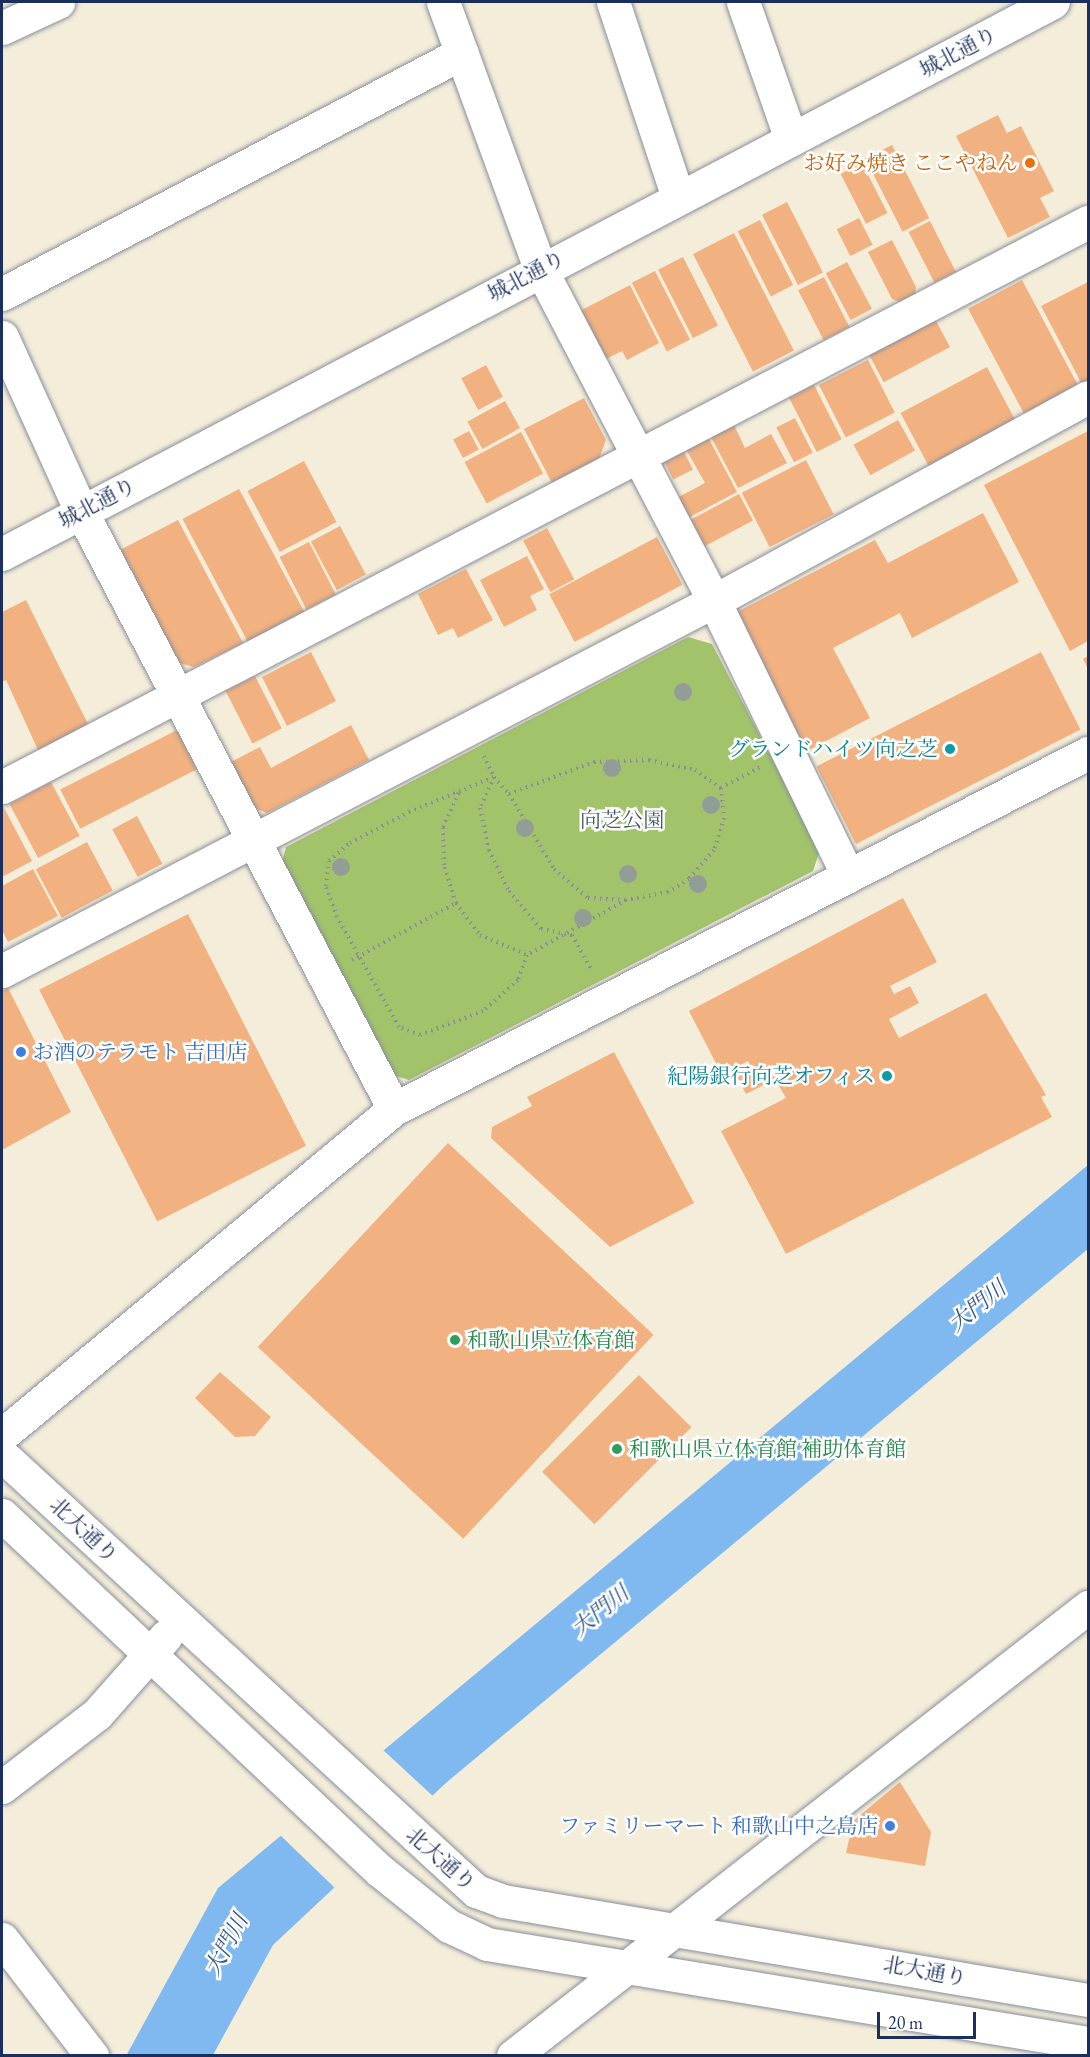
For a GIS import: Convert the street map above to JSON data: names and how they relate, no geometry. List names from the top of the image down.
{
  "streets": {
    "street": ["城北通り", "北大通り"]
  },
  "water": ["大門川"],
  "parks": ["向芝公園"],
  "places": [
    "お好み焼き ここやねん",
    "グランドハイツ向之芝",
    "お酒のテラモト 吉田店",
    "紀陽銀行向芝オフィス",
    "和歌山県立体育館",
    "和歌山県立体育館 補助体育館",
    "ファミリーマート 和歌山中之島店"
  ],
  "scale_bar": "20 m"
}
